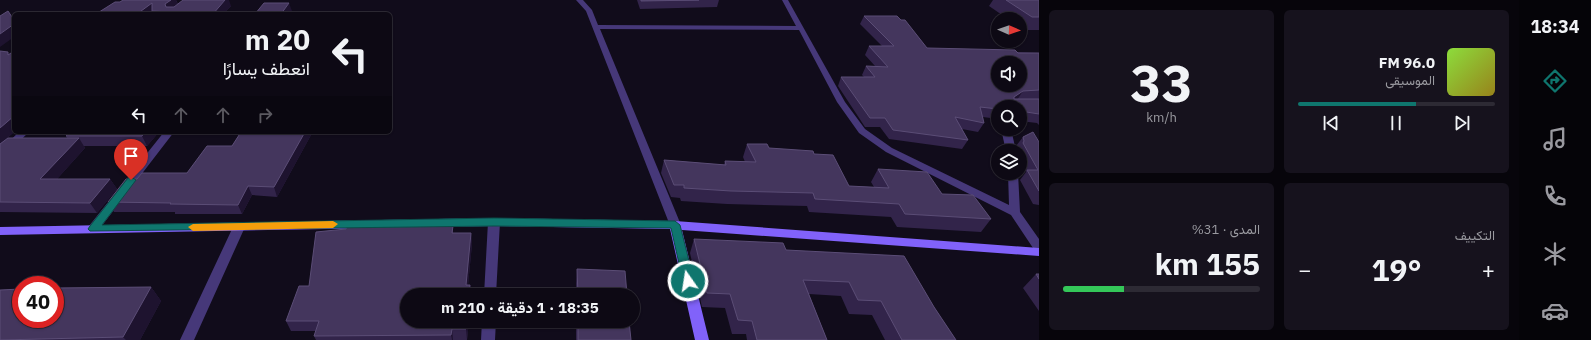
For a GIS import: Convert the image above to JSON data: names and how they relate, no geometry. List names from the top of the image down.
{
  "north": "right",
  "page": {
    "tabs": "18:34",
    "tile": [
      ["33", "km/h"],
      "التكييف",
      ["المدى · 31%", "155 km"]
    ],
    "turn": ["20 m", "انعطف يسارًا"],
    "song": ["96.0 FM", "الموسيقى"],
    "heat": ["−", "19°", "+"],
    "limit": "40",
    "trip": "18:35 · 1 دقيقة · 210 m"
  }
}
